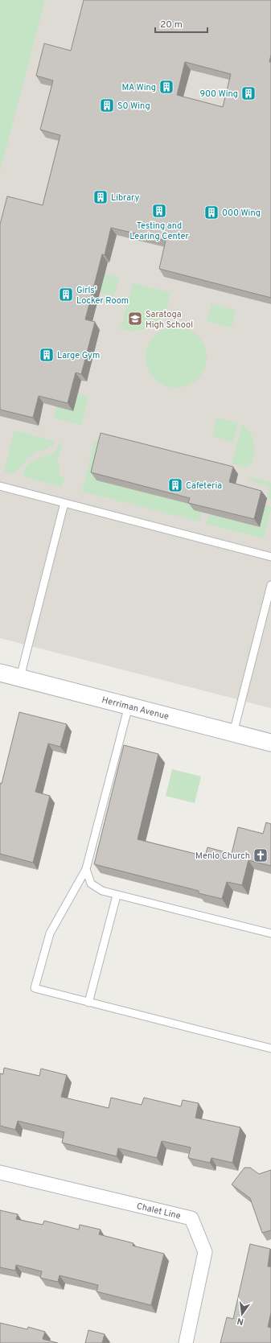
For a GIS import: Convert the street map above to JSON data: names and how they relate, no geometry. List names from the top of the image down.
{
  "streets": {
    "street": ["Herriman Avenue", "Chalet Line"]
  },
  "places": {
    "building": [
      "MA Wing",
      "900 Wing",
      "S0 Wing",
      "Library",
      "Testing and Learing Center",
      "000 Wing",
      "Girls' Locker Room",
      "Large Gym",
      "Cafeteria"
    ],
    "school or university": ["Saratoga High School"],
    "church": ["Menlo Church"]
  },
  "scale_bar": "20 m",
  "north": "bottom"
}
